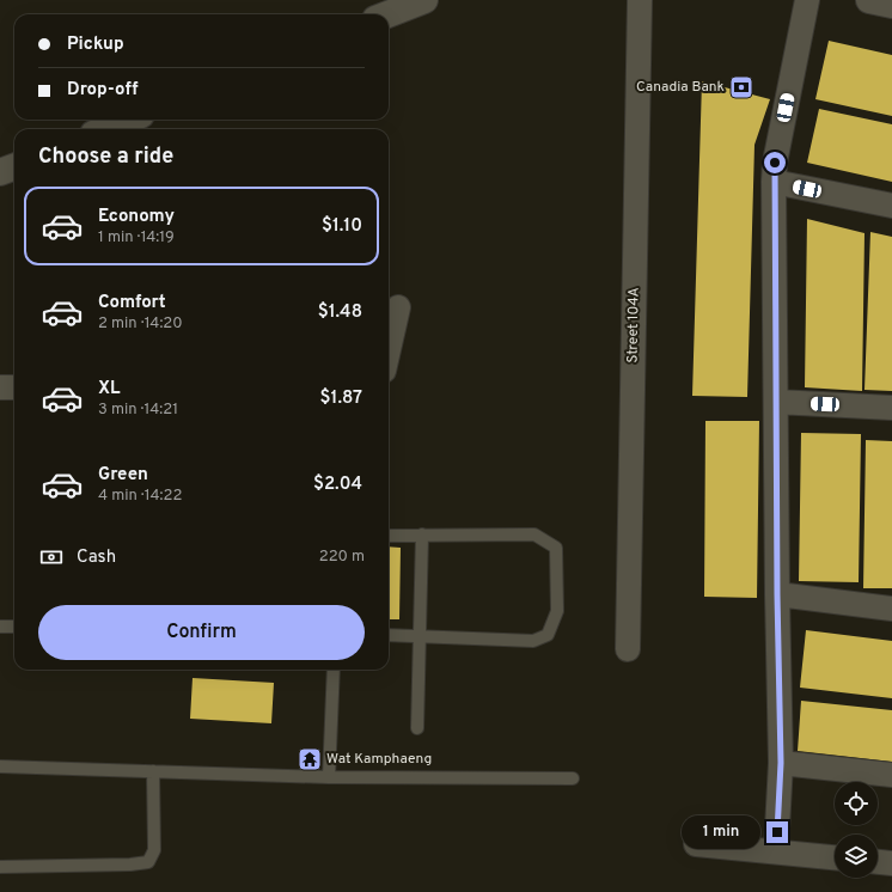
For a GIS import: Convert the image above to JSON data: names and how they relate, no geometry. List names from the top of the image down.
{
  "streets": {
    "street": ["Street 104A"]
  },
  "places": {
    "bank": ["Canadia Bank"],
    "temple": ["Wat Kamphaeng"]
  },
  "page": {
    "banner": ["Pickup", "Drop-off"],
    "heading": "Choose a ride",
    "list": [
      {
        "name": "Economy",
        "note": "1 min · 14:19",
        "value": "$1.10"
      },
      {
        "name": "Comfort",
        "note": "2 min · 14:20",
        "value": "$1.48"
      },
      {
        "name": "XL",
        "note": "3 min · 14:21",
        "value": "$1.87"
      },
      {
        "name": "Green",
        "note": "4 min · 14:22",
        "value": "$2.04"
      }
    ],
    "pay": ["Cash", "220 m"],
    "buttons": "Confirm",
    "bubble": "1 min"
  }
}
